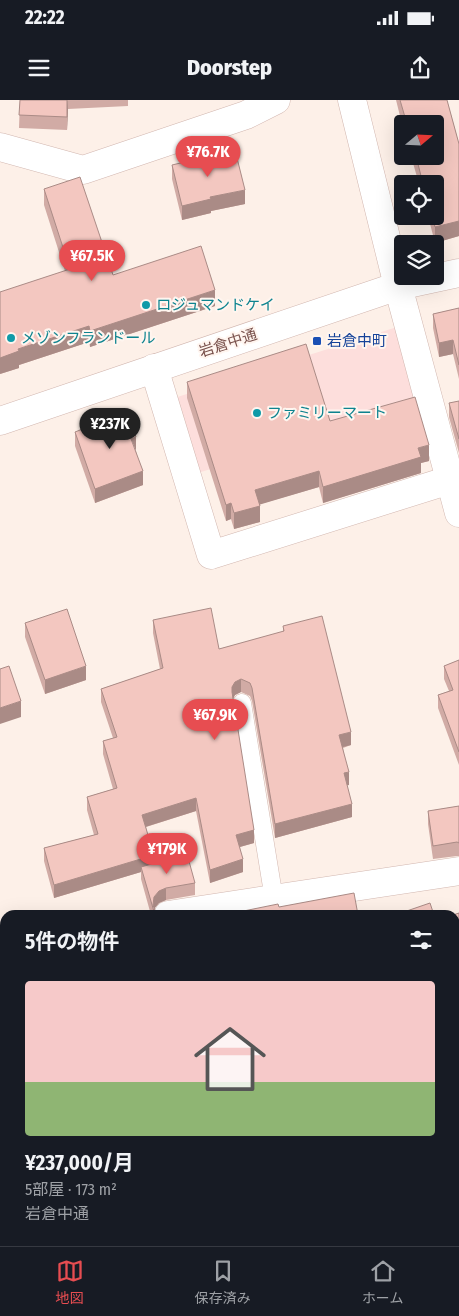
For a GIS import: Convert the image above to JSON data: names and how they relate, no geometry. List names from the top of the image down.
{
  "streets": {
    "street": ["岩倉中通"]
  },
  "places": {
    "other": ["ロジュマンドケイ", "メゾンフランドール", "ファミリーマート"],
    "transit": ["岩倉中町"]
  },
  "north": "right",
  "page": {
    "status": "22:22",
    "header": "Doorstep",
    "price": [
      "¥76.7K",
      "¥67.5K",
      "¥237K",
      "¥67.9K",
      "¥179K"
    ],
    "heading": "5件の物件",
    "list": [
      {
        "name": "¥237,000/月",
        "note": "5部屋 · 173 m² · 岩倉中通"
      }
    ],
    "tabs": ["地図", "保存済み", "ホーム"]
  }
}
